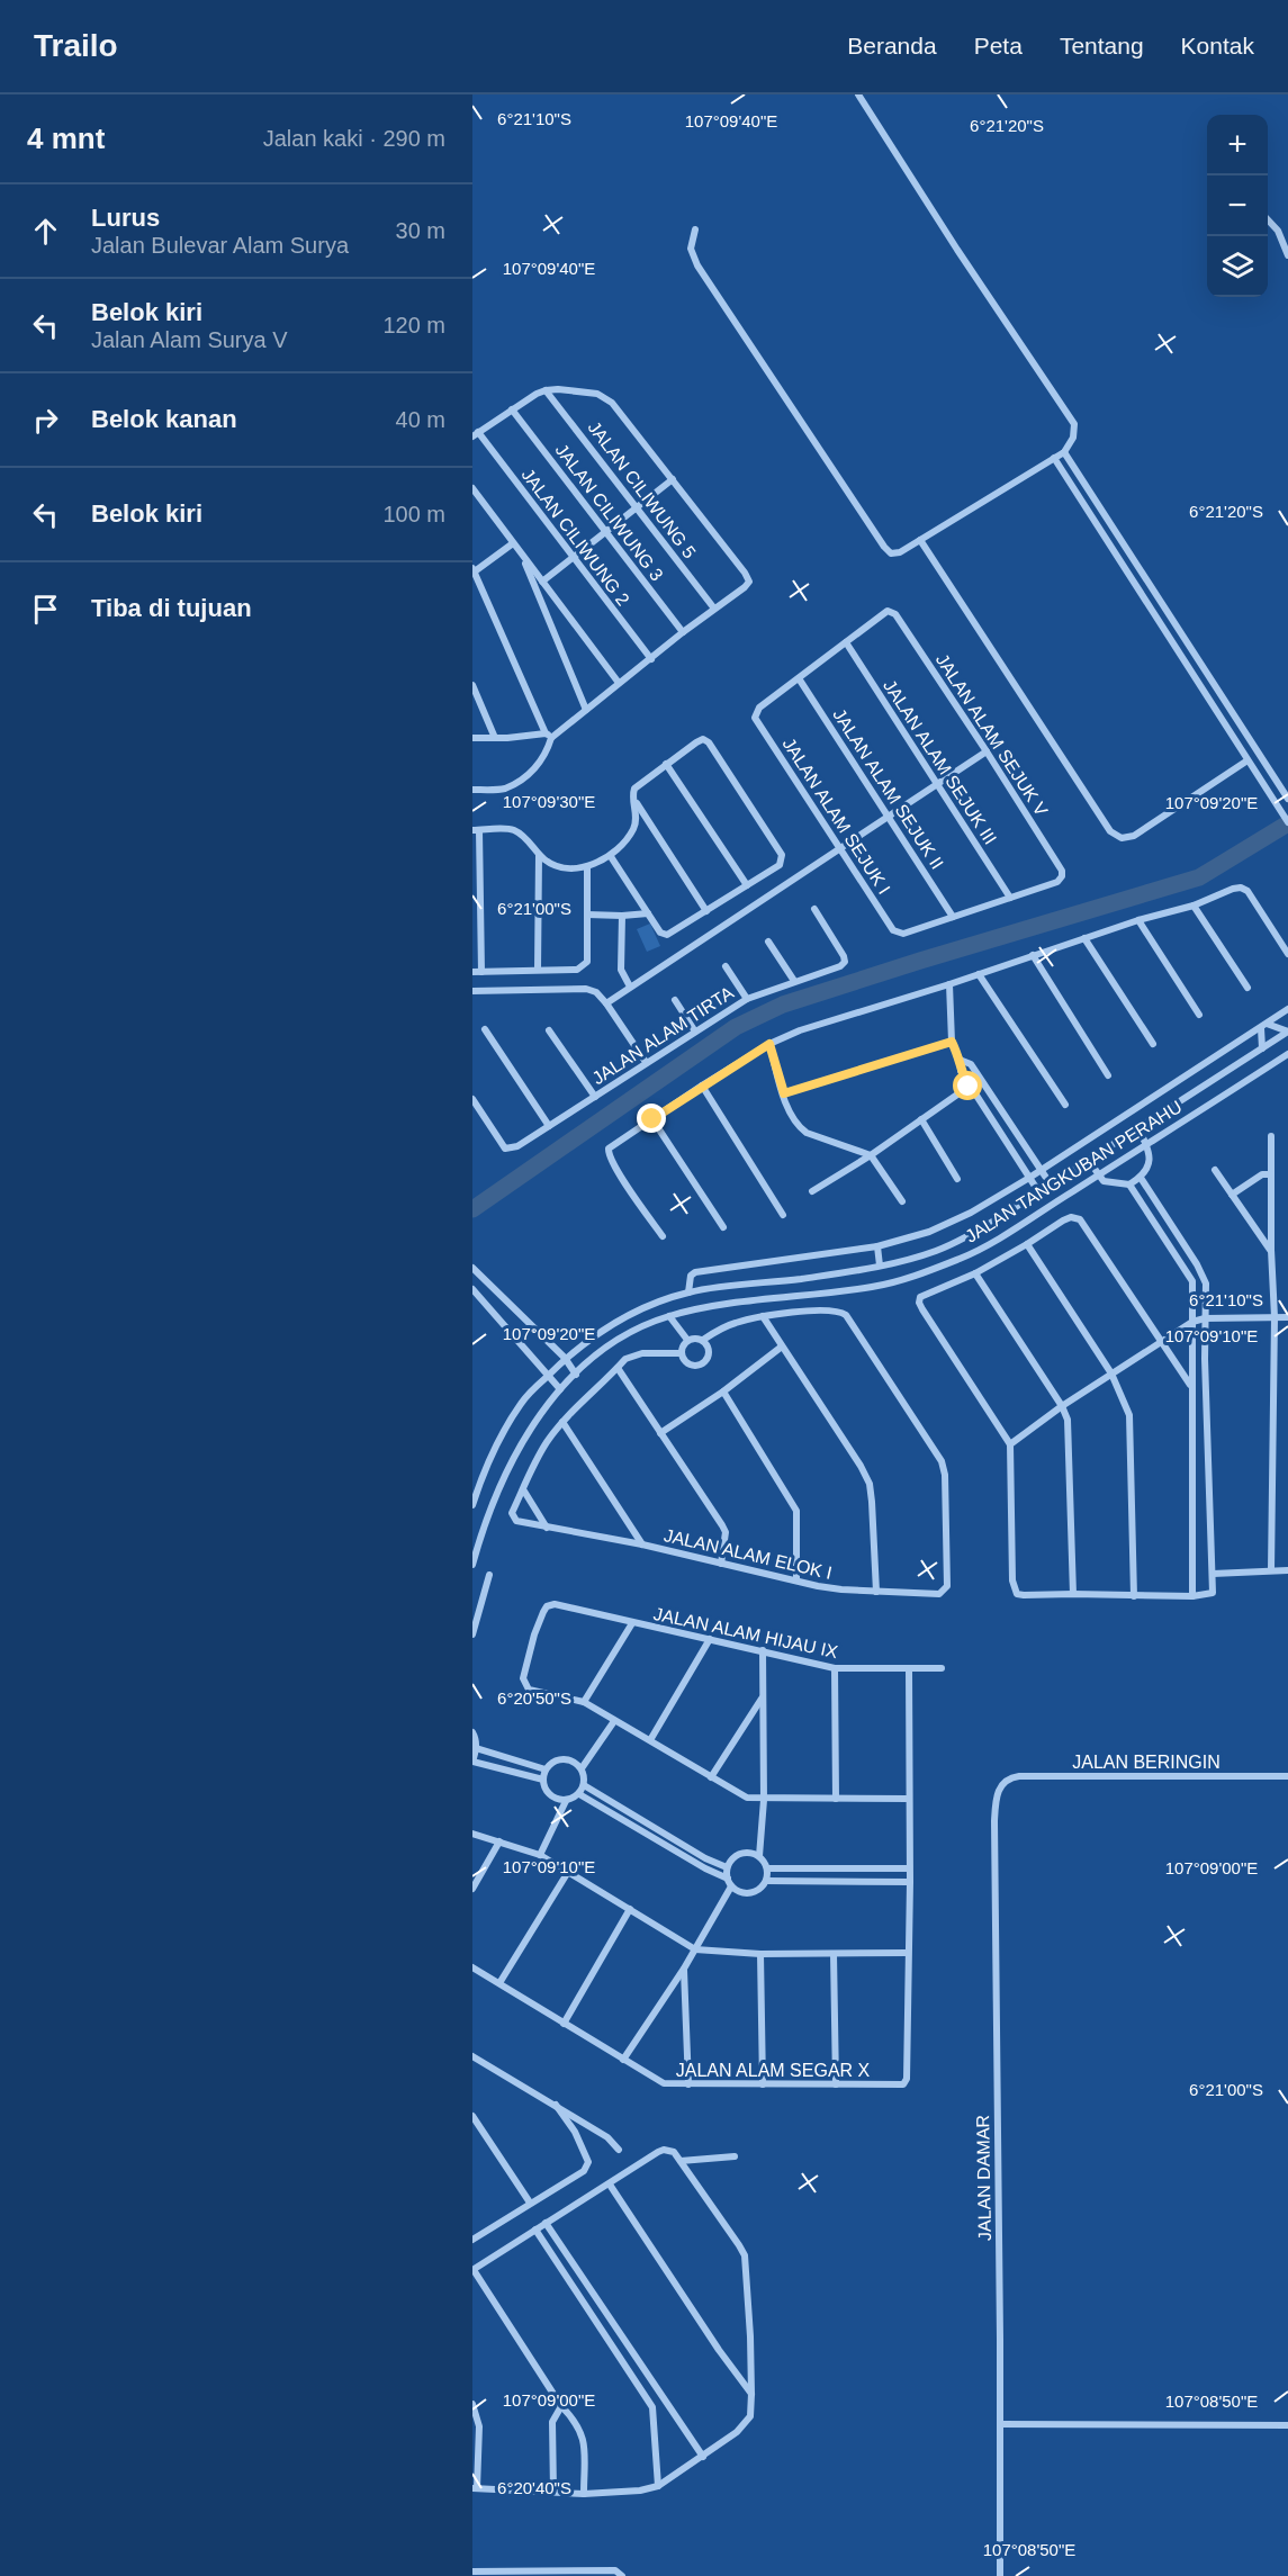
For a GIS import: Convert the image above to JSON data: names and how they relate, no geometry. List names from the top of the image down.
{
  "streets": {
    "street": [
      "JALAN CILIWUNG 5",
      "JALAN CILIWUNG 3",
      "JALAN CILIWUNG 2",
      "JALAN ALAM SEJUK V",
      "JALAN ALAM SEJUK III",
      "JALAN ALAM SEJUK II",
      "JALAN ALAM SEJUK I",
      "JALAN ALAM TIRTA",
      "JALAN TANGKUBAN PERAHU",
      "JALAN ALAM ELOK I",
      "JALAN ALAM HIJAU IX",
      "JALAN BERINGIN",
      "JALAN ALAM SEGAR X",
      "JALAN DAMAR"
    ]
  },
  "crossings": [
    ["JALAN ALAM SEJUK V", "JALAN ALAM SEJUK III"],
    ["JALAN ALAM SEJUK II", "JALAN ALAM SEJUK I"],
    ["JALAN BERINGIN", "JALAN DAMAR"]
  ],
  "page": {
    "header": "Trailo",
    "nav": [
      "Beranda",
      "Peta",
      "Tentang",
      "Kontak"
    ],
    "heading": ["4 mnt", "Jalan kaki · 290 m"],
    "map_buttons": ["+", "−"],
    "list": [
      ["Lurus", "Jalan Bulevar Alam Surya", "30 m"],
      ["Belok kiri", "Jalan Alam Surya V", "120 m"],
      ["Belok kanan", "40 m"],
      ["Belok kiri", "100 m"],
      "Tiba di tujuan"
    ]
  },
  "coordinates": [
    "6°21'10\"S",
    "107°09'40\"E",
    "6°21'20\"S",
    "107°09'30\"E",
    "107°09'20\"E",
    "6°21'00\"S",
    "107°09'10\"E",
    "6°20'50\"S",
    "107°09'00\"E",
    "107°08'50\"E",
    "6°20'40\"S"
  ]
}
